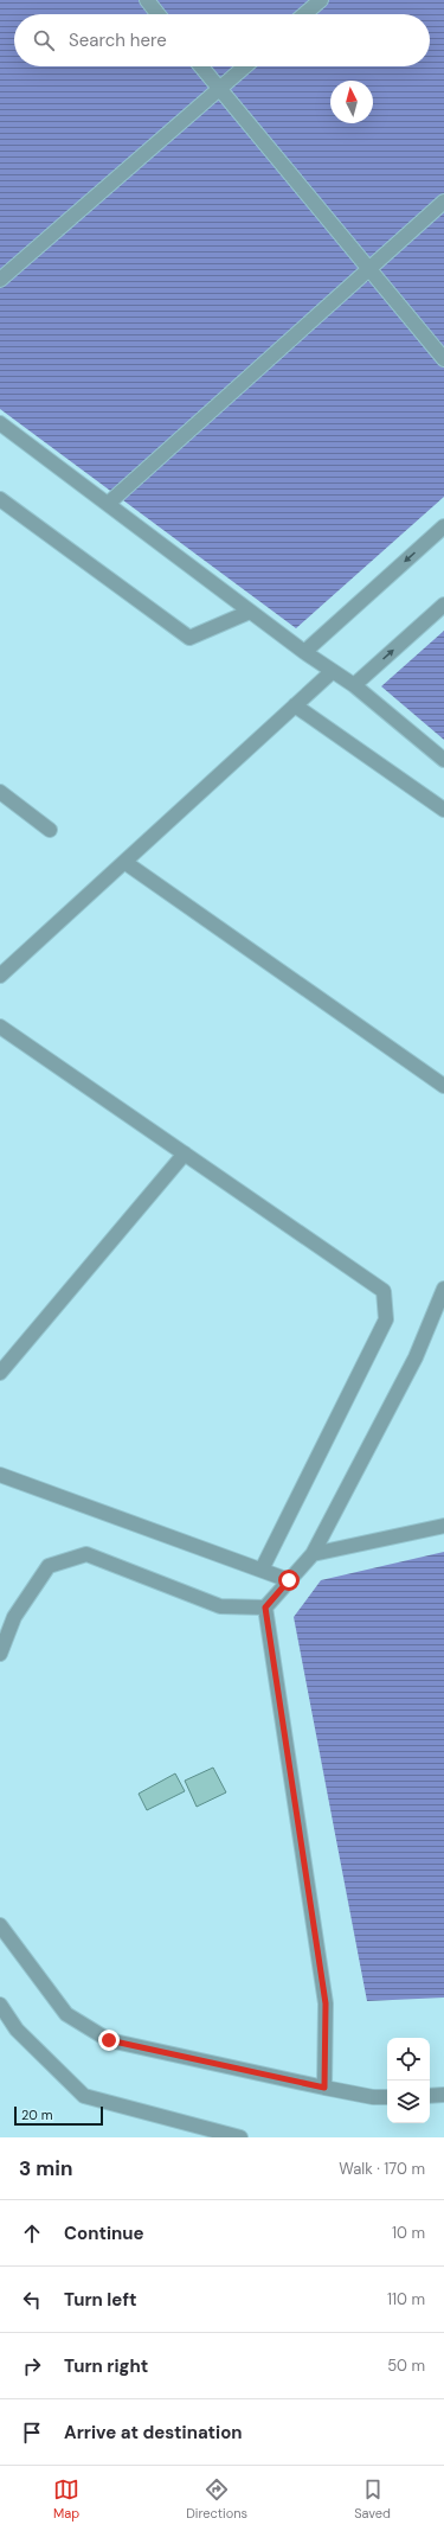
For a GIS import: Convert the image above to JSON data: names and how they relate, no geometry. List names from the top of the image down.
{
  "scale_bar": "20 m",
  "north": "top",
  "page": {
    "search": "Search here",
    "scale": "20 m",
    "heading": ["3 min", "Walk · 170 m"],
    "list": [
      ["Continue", "10 m"],
      ["Turn left", "110 m"],
      ["Turn right", "50 m"],
      "Arrive at destination"
    ],
    "nav": ["Map", "Directions", "Saved"]
  }
}
